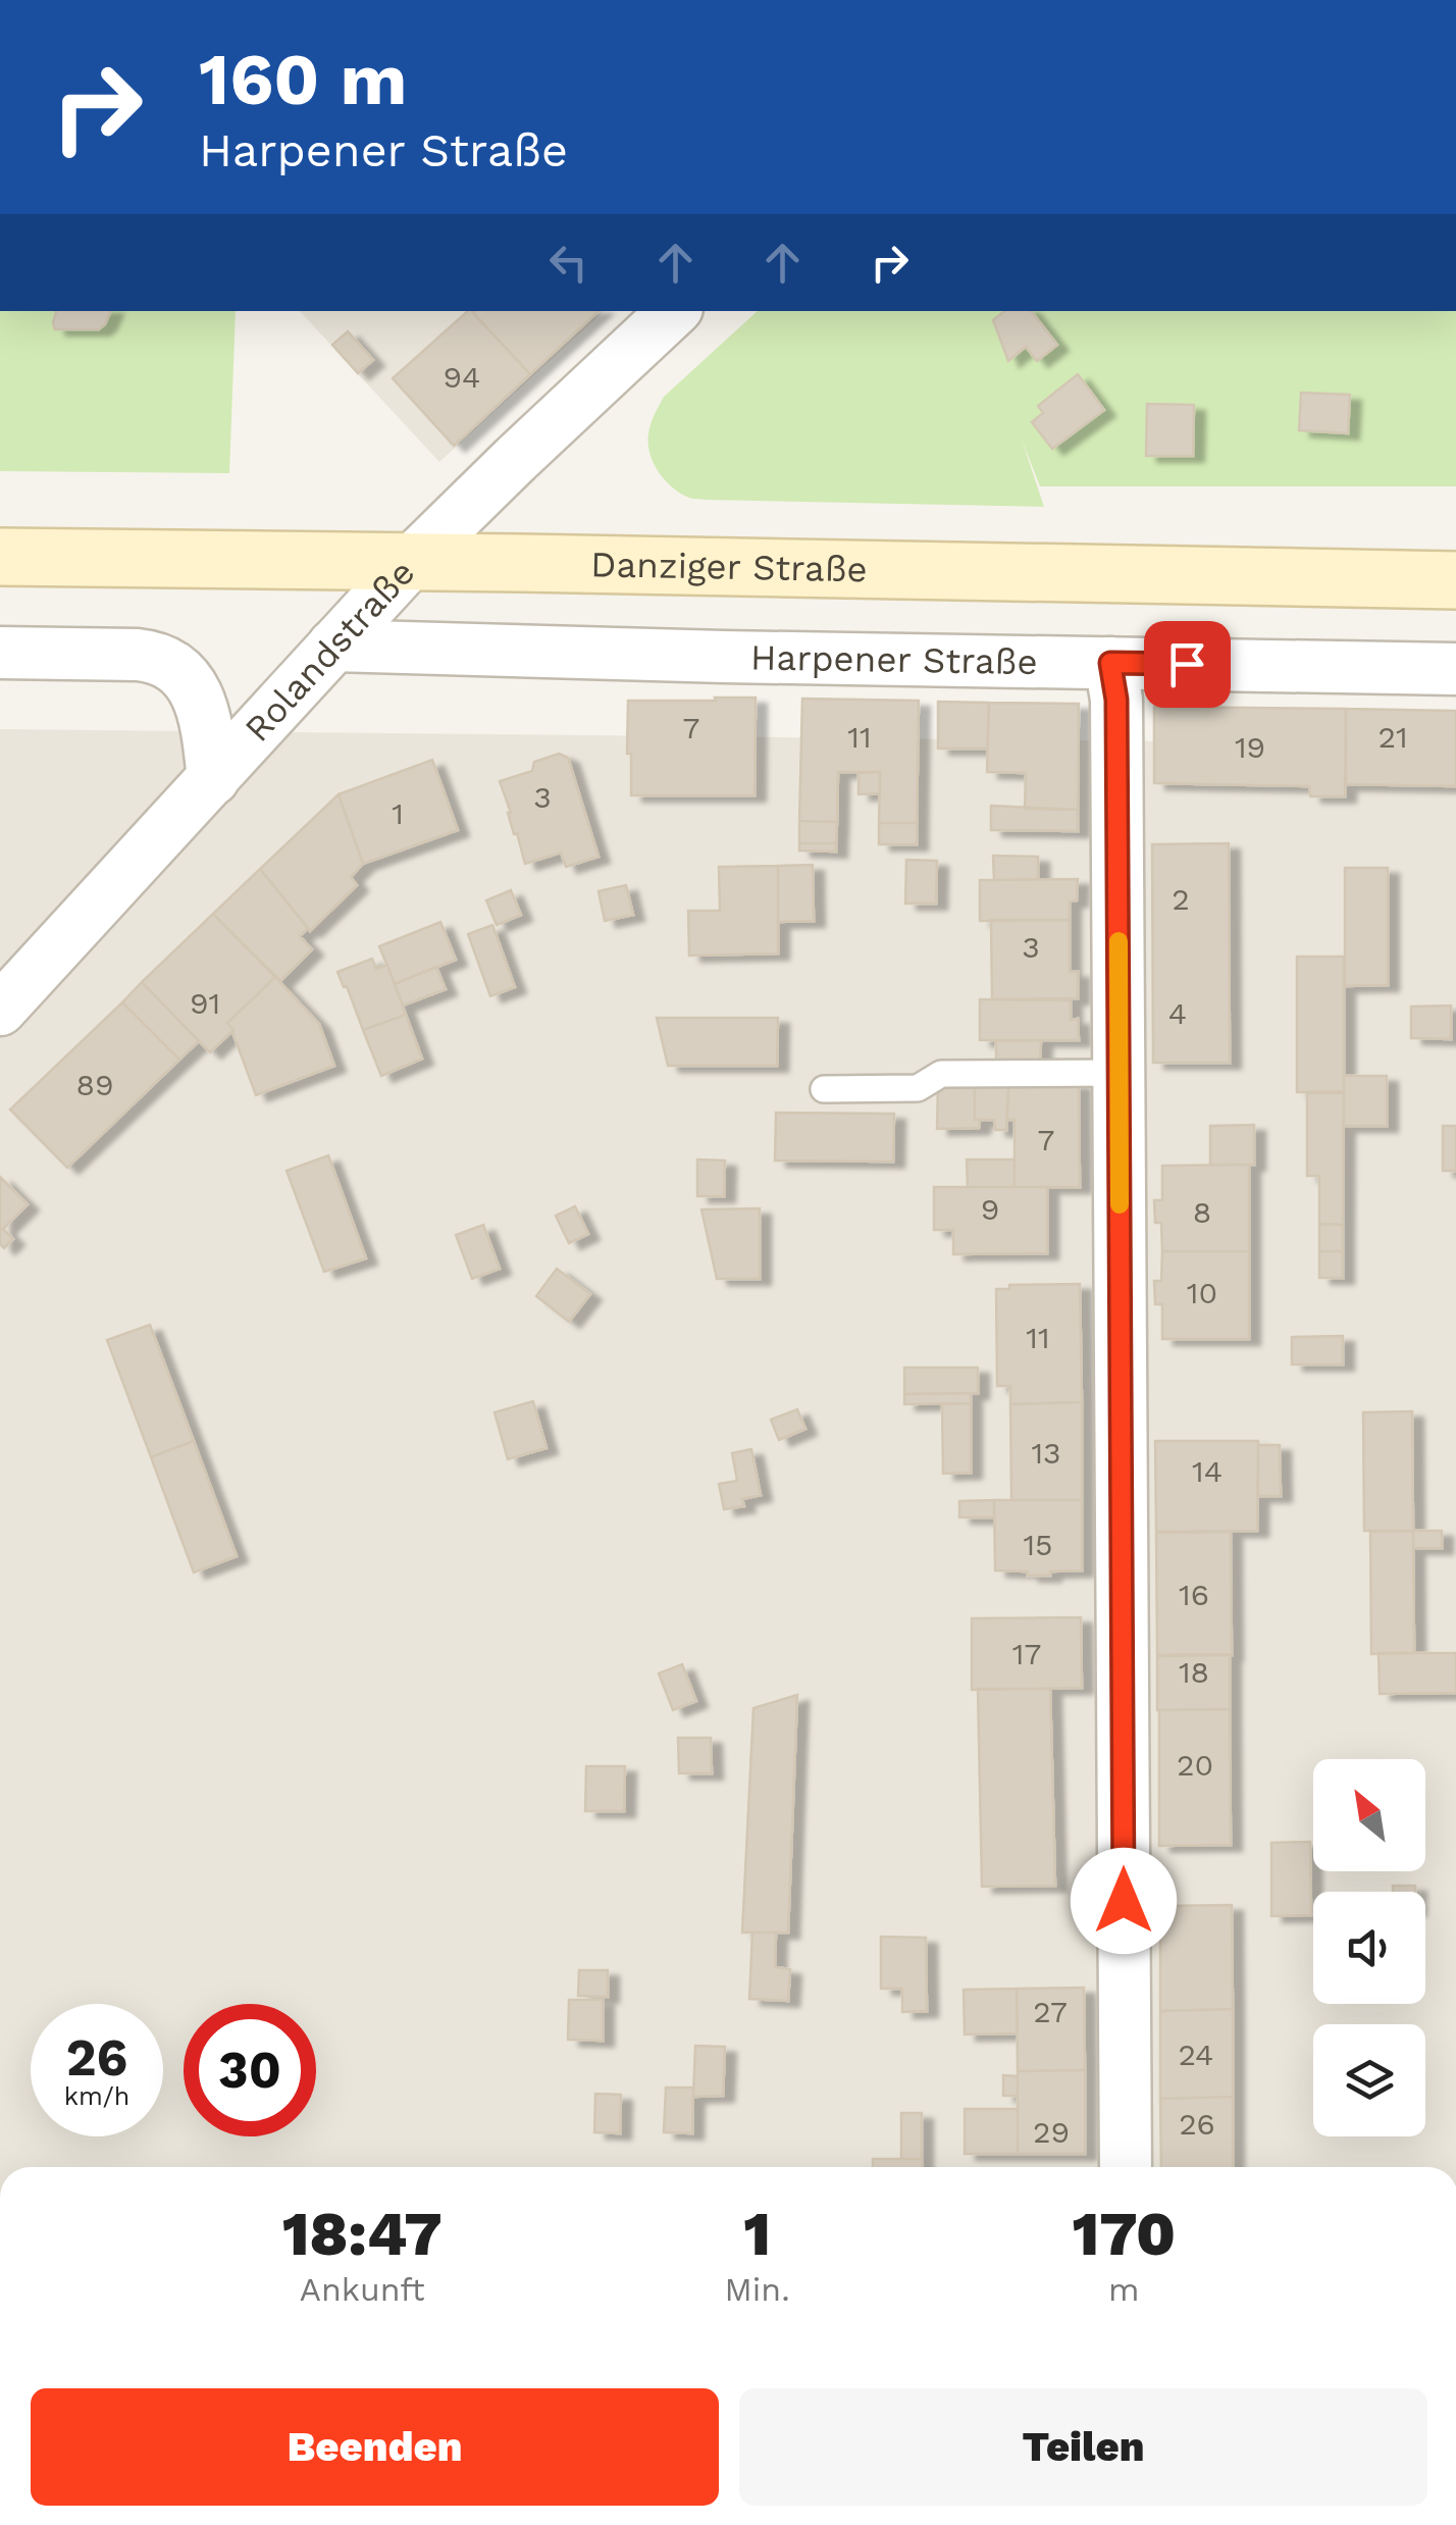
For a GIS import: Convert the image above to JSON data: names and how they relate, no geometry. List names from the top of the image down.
{
  "streets": {
    "main road": ["Danziger Straße"],
    "street": ["Rolandstraße", "Harpener Straße"]
  },
  "crossings": [
    ["Danziger Straße", "Rolandstraße"],
    ["Rolandstraße", "Harpener Straße"]
  ],
  "house_numbers": [
    "94",
    "7",
    "11",
    "21",
    "19",
    "3",
    "1",
    "2",
    "3",
    "91",
    "4",
    "89",
    "7",
    "9",
    "8",
    "10",
    "11",
    "13",
    "14",
    "15",
    "16",
    "17",
    "18",
    "20",
    "27",
    "24",
    "26",
    "29"
  ],
  "north": "top left",
  "page": {
    "turn": ["160 m", "Harpener Straße"],
    "speed": "26 km/h",
    "limit": "30",
    "eta": [
      "18:47",
      "Ankunft",
      "1",
      "Min.",
      "170",
      "m"
    ],
    "buttons": ["Beenden", "Teilen"]
  }
}
